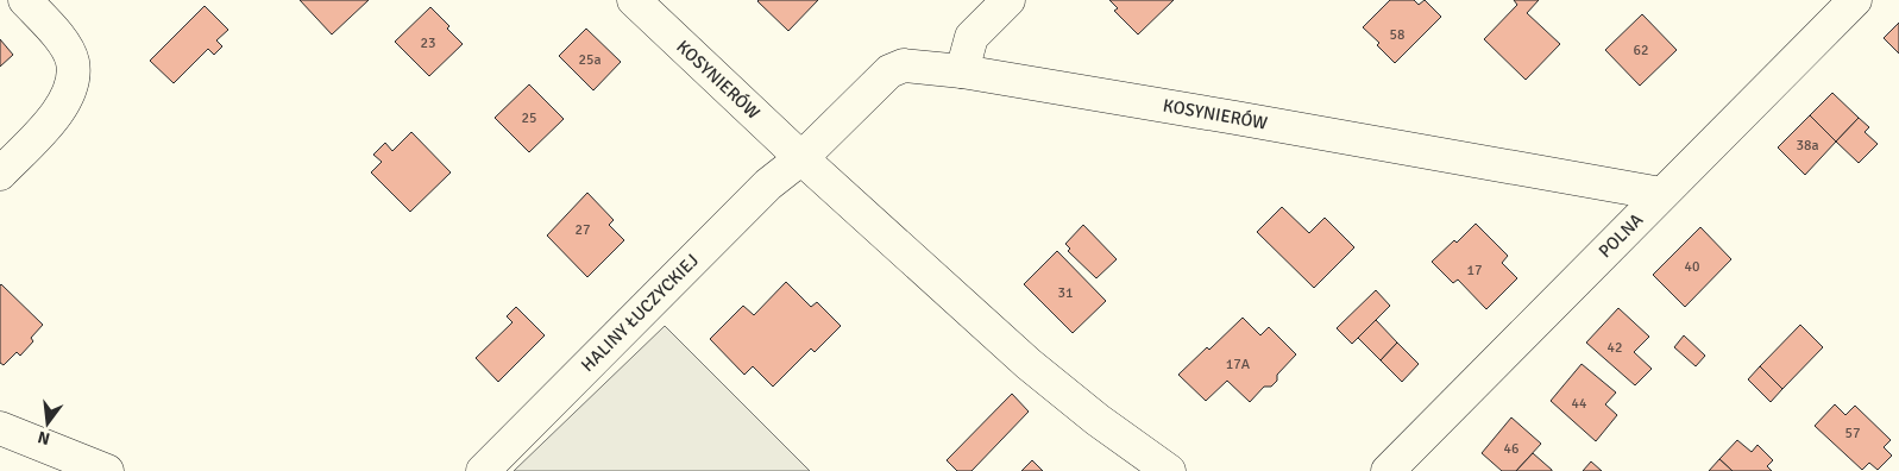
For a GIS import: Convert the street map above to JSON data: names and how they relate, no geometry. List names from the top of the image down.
{
  "streets": {
    "street": ["KOSYNIERÓW", "POLNA", "HALINY ŁUCZYCKIEJ"]
  },
  "crossings": [
    ["KOSYNIERÓW", "POLNA"],
    ["KOSYNIERÓW", "HALINY ŁUCZYCKIEJ"]
  ],
  "house_numbers": [
    "58",
    "23",
    "62",
    "25a",
    "25",
    "38a",
    "27",
    "40",
    "17",
    "31",
    "42",
    "17A",
    "44",
    "57",
    "46"
  ],
  "north": "bottom"
}
